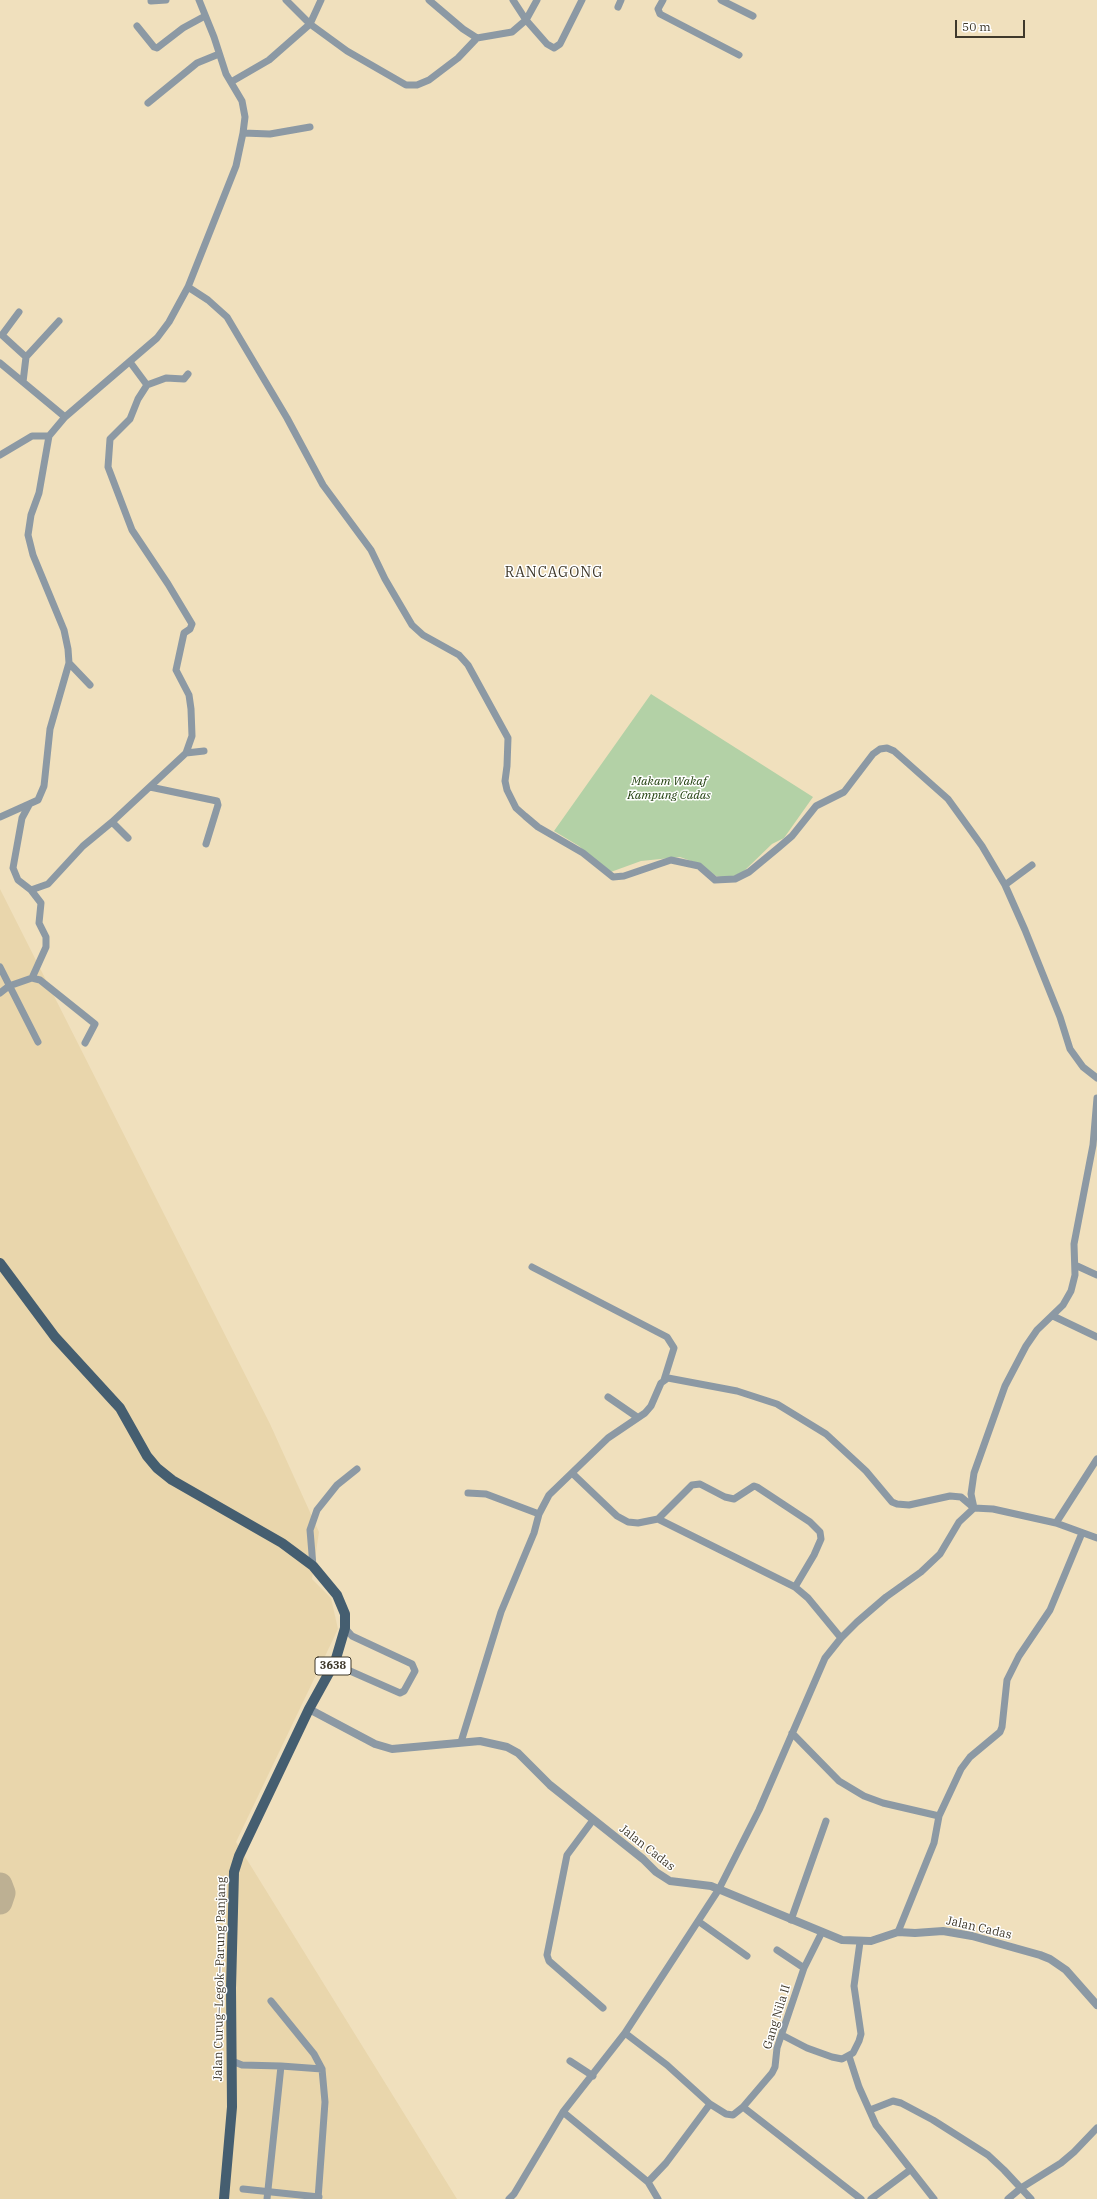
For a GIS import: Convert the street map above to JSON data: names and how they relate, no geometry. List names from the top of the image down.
{
  "streets": {
    "main road": ["3638", "Jalan Curug–Legok–Parung Panjang"],
    "street": ["Jalan Cadas", "Gang Nila II"]
  },
  "crossings": [
    ["Jalan Cadas", "Jalan Curug–Legok–Parung Panjang"],
    ["Jalan Cadas", "Gang Nila II"]
  ],
  "districts": ["RANCAGONG"],
  "parks": ["Makam Wakaf Kampung Cadas"],
  "scale_bar": "50 m"
}
